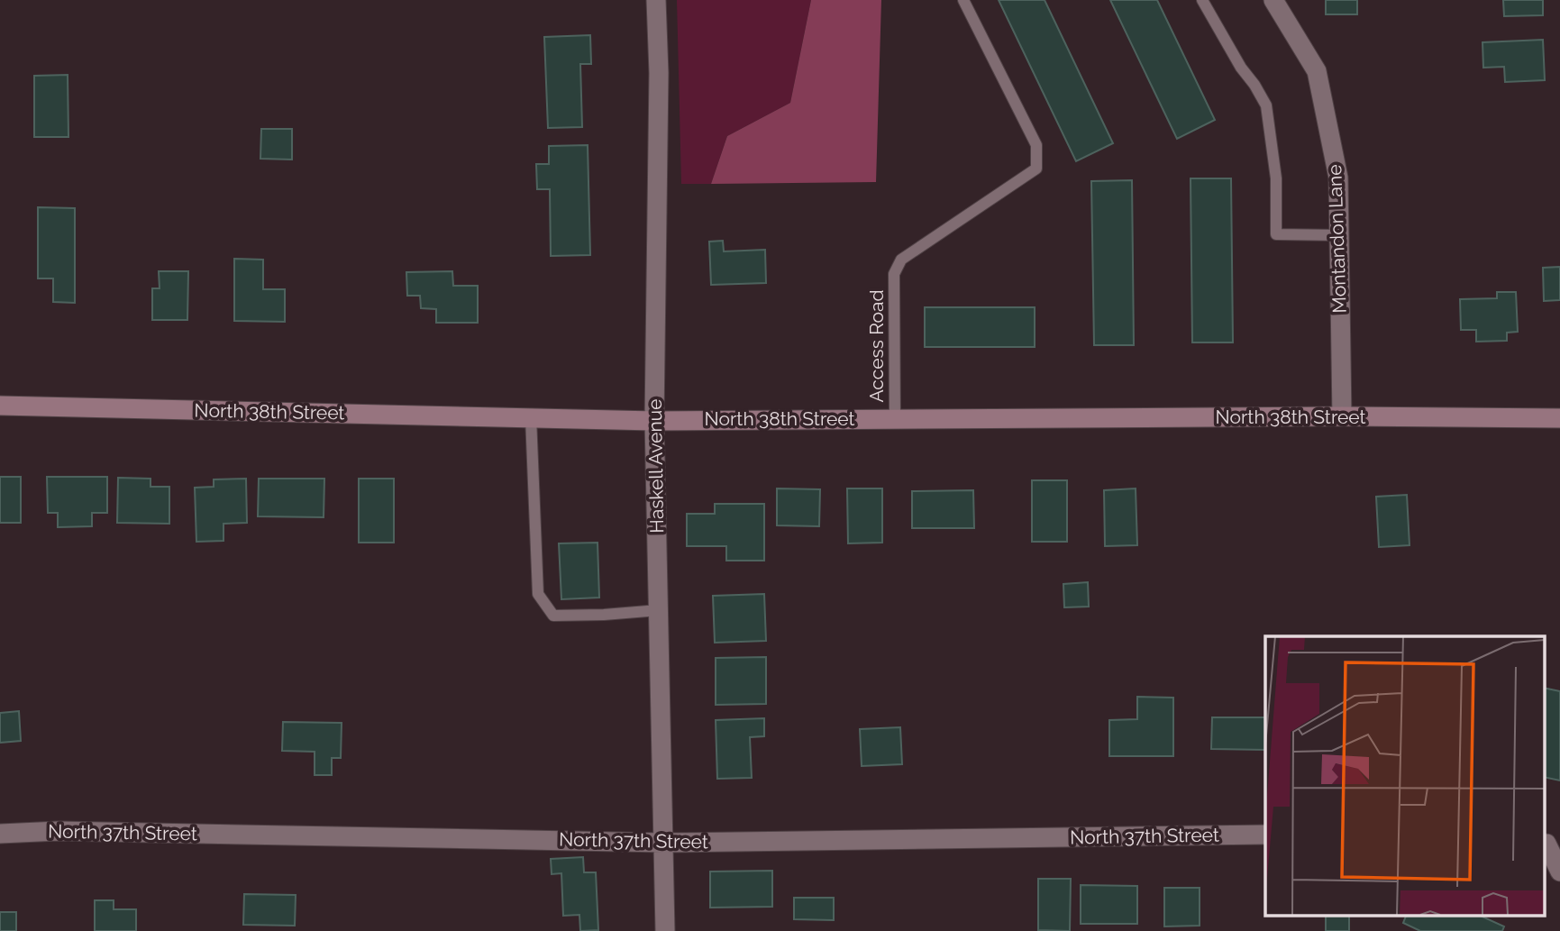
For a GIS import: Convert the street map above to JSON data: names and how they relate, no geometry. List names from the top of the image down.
{
  "streets": {
    "street": [
      "Montandon Lane",
      "North 38th Street",
      "Haskell Avenue",
      "North 37th Street"
    ],
    "lane": ["Access Road"]
  },
  "crossings": [
    ["Montandon Lane", "North 38th Street"],
    ["Access Road", "North 38th Street"],
    ["North 38th Street", "Haskell Avenue"],
    ["Haskell Avenue", "North 37th Street"]
  ]
}
